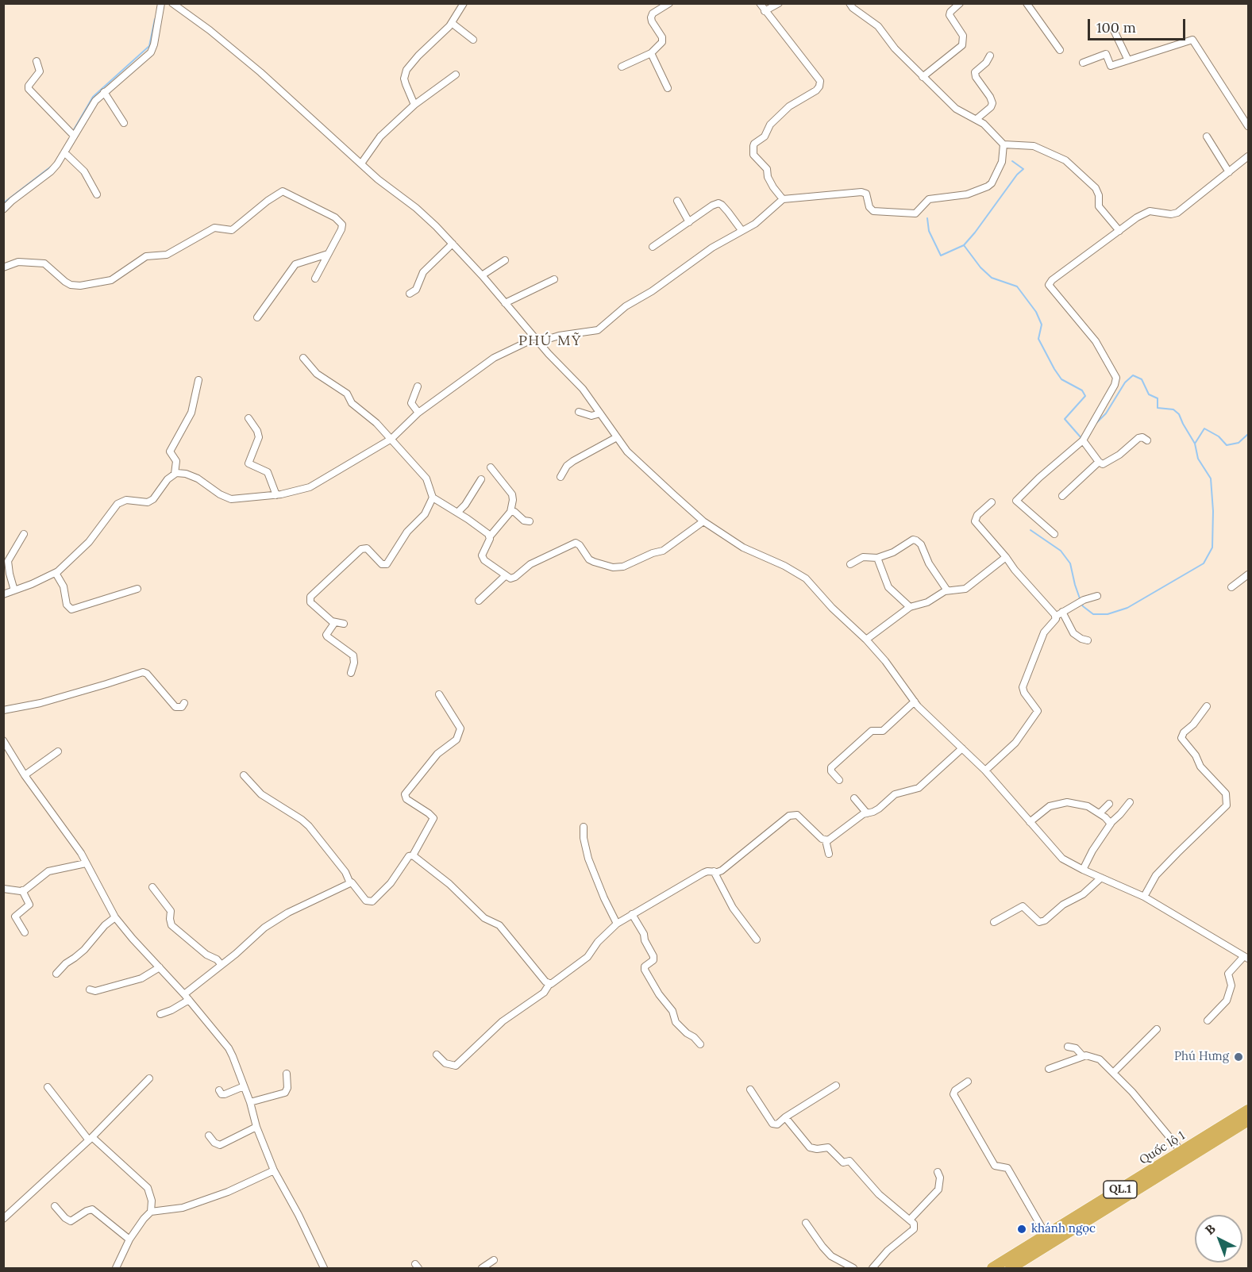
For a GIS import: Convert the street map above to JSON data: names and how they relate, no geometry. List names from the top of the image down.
{
  "streets": {
    "highway": ["Quốc lộ 1", "QL.1"]
  },
  "districts": ["PHÚ MỸ"],
  "places": ["Phú Hưng", "khánh ngọc"],
  "scale_bar": "100 m",
  "north": "top left"
}
